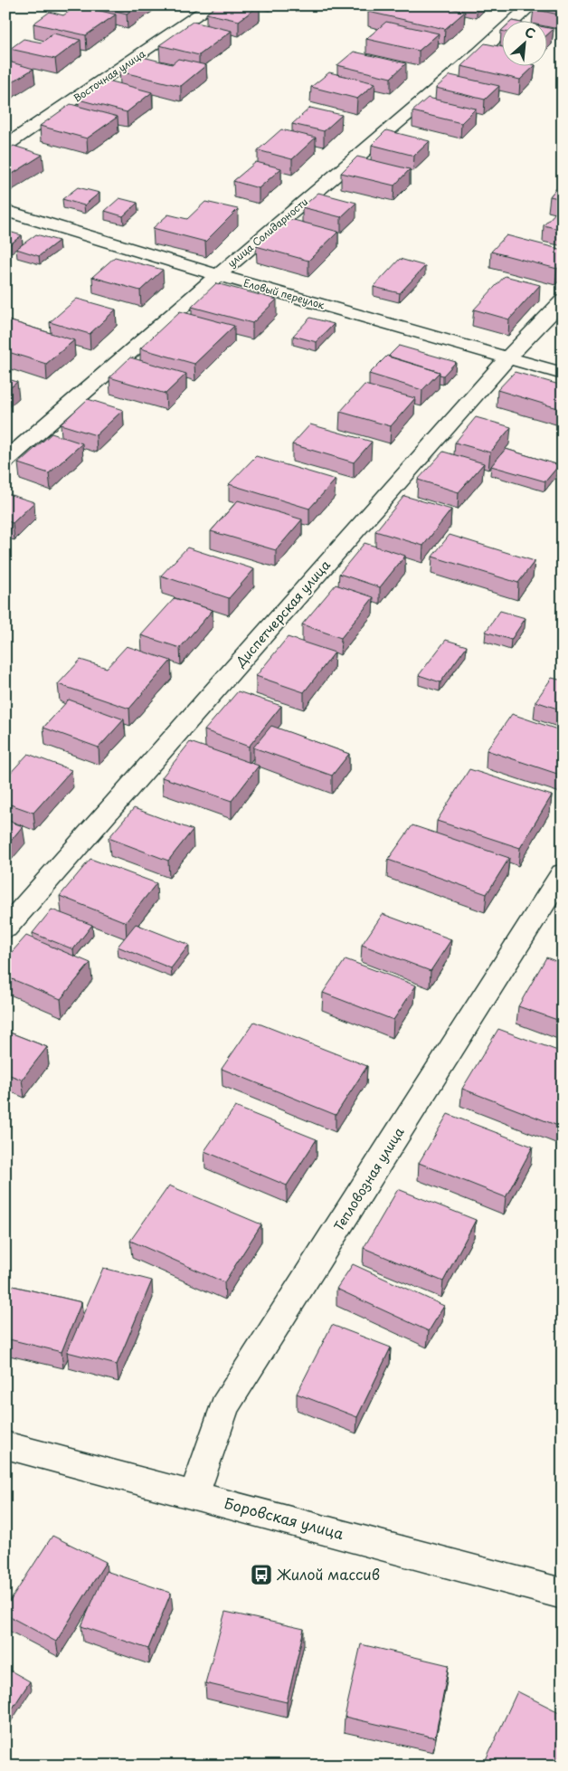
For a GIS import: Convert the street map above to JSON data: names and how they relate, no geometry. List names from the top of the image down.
{
  "streets": {
    "street": [
      "Восточная улица",
      "улица Солидарности",
      "Еловый переулок",
      "Диспетчерская улица",
      "Тепловозная улица",
      "Боровская улица"
    ]
  },
  "crossings": [
    ["улица Солидарности", "Еловый переулок"],
    ["Еловый переулок", "Диспетчерская улица"],
    ["Тепловозная улица", "Боровская улица"]
  ],
  "places": {
    "bus stop": ["Жилой массив"]
  },
  "north": "top right"
}
